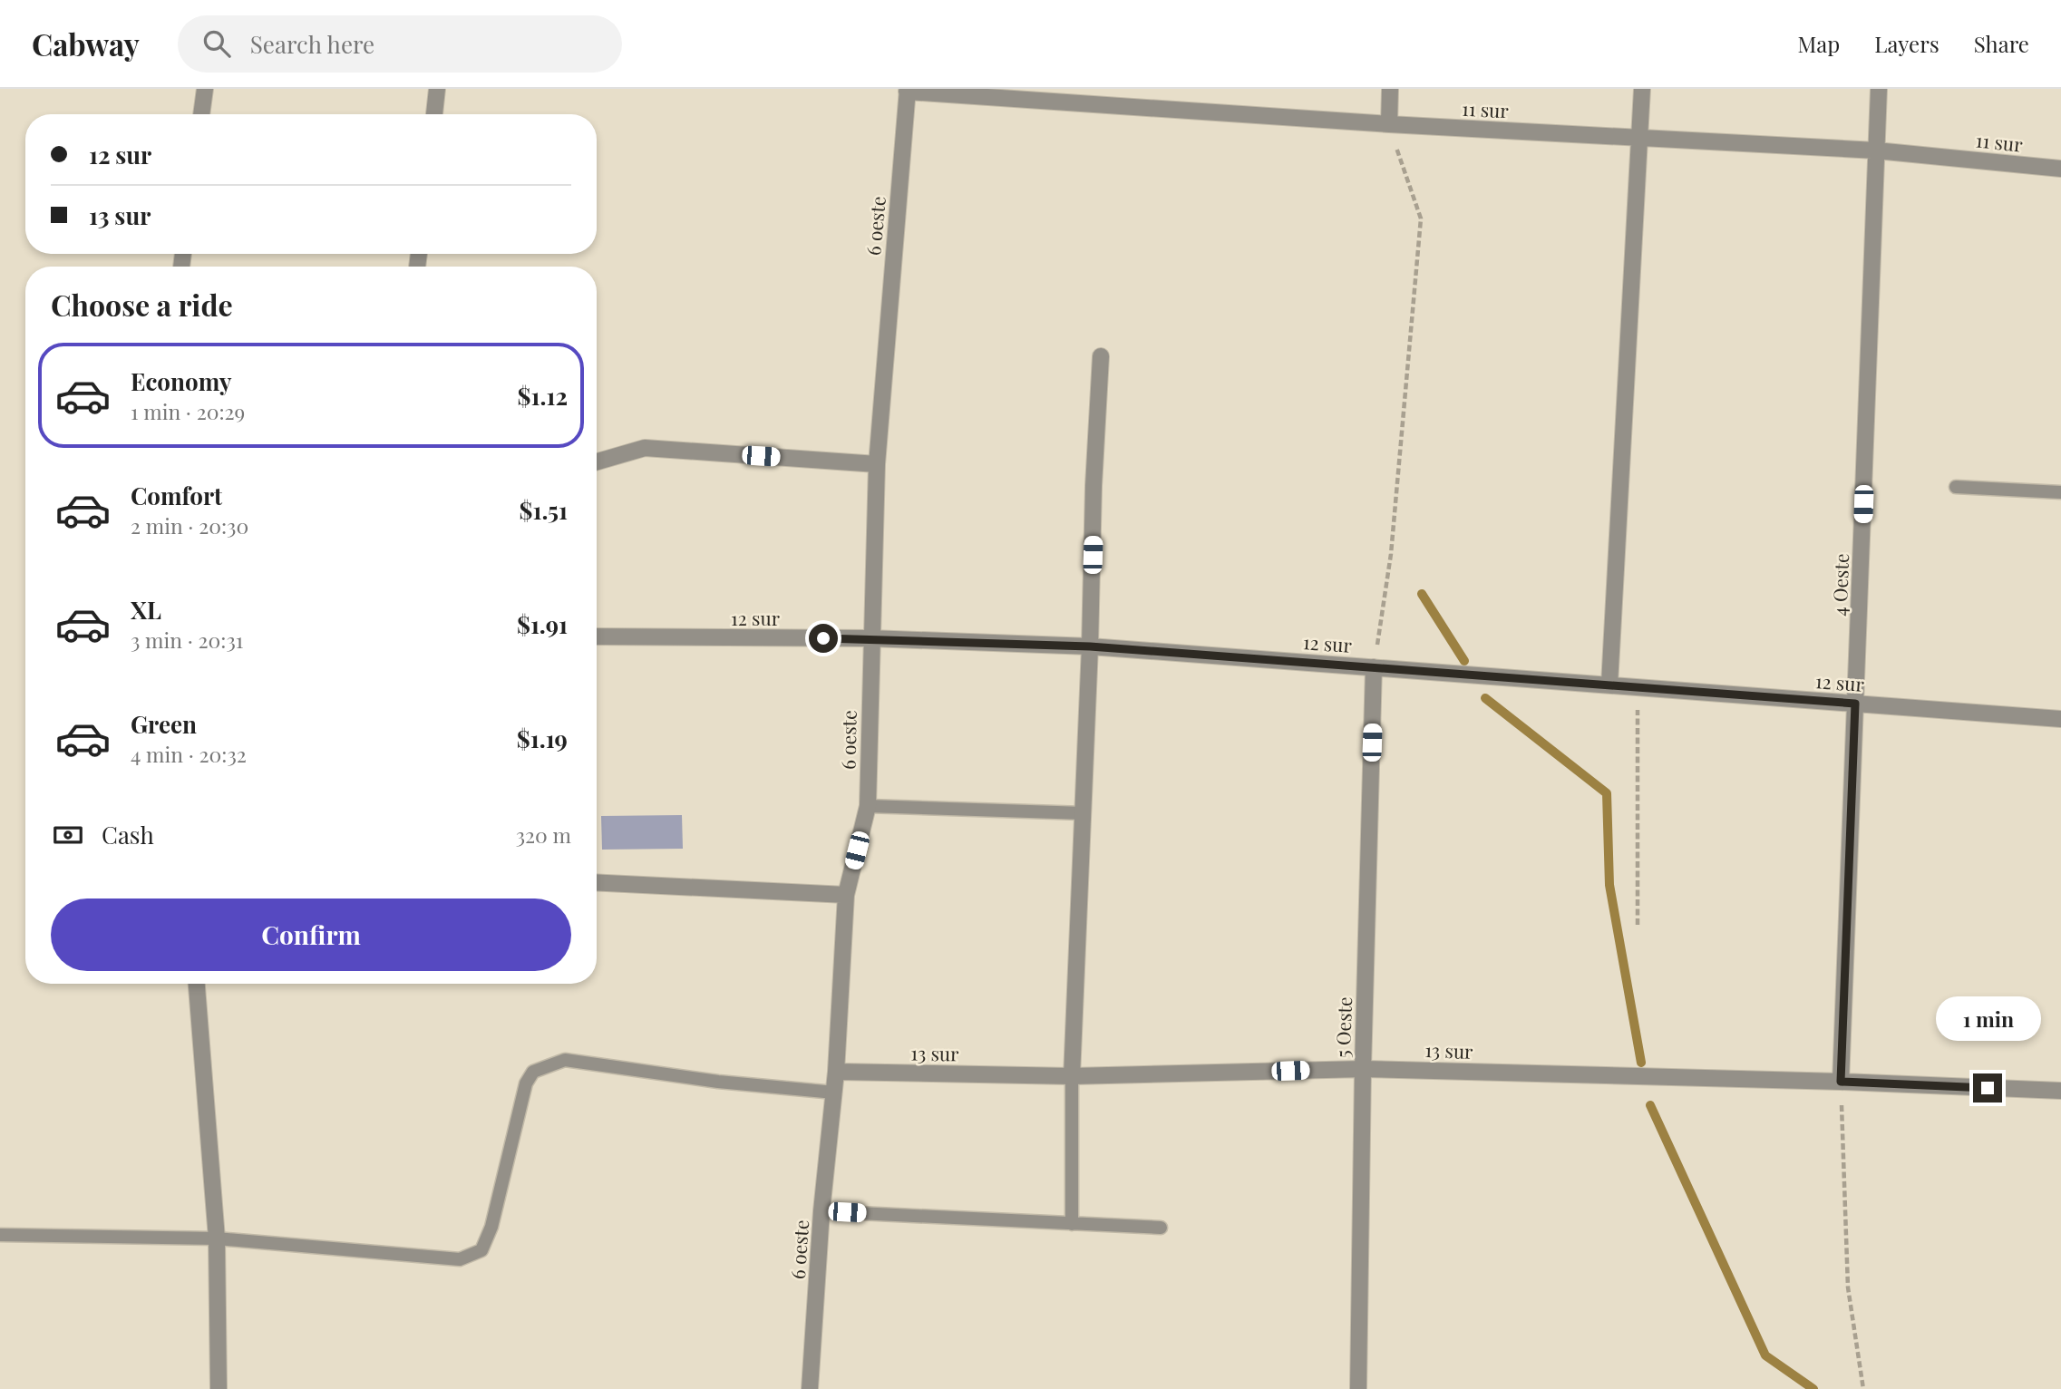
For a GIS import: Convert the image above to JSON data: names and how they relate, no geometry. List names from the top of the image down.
{
  "streets": {
    "street": [
      "11 sur",
      "6 oeste",
      "4 Oeste",
      "12 sur",
      "5 Oeste",
      "13 sur"
    ]
  },
  "crossings": [
    ["11 sur", "6 oeste"],
    ["11 sur", "4 Oeste"],
    ["6 oeste", "12 sur"],
    ["6 oeste", "13 sur"],
    ["4 Oeste", "12 sur"],
    ["4 Oeste", "13 sur"],
    ["12 sur", "5 Oeste"],
    ["5 Oeste", "13 sur"]
  ],
  "page": {
    "header": "Cabway",
    "search": "Search here",
    "nav": ["Map", "Layers", "Share"],
    "banner": ["12 sur", "13 sur"],
    "heading": "Choose a ride",
    "list": [
      {
        "name": "Economy",
        "note": "1 min · 20:29",
        "value": "$1.12"
      },
      {
        "name": "Comfort",
        "note": "2 min · 20:30",
        "value": "$1.51"
      },
      {
        "name": "XL",
        "note": "3 min · 20:31",
        "value": "$1.91"
      },
      {
        "name": "Green",
        "note": "4 min · 20:32",
        "value": "$1.19"
      }
    ],
    "pay": ["Cash", "320 m"],
    "buttons": "Confirm",
    "bubble": "1 min"
  }
}
